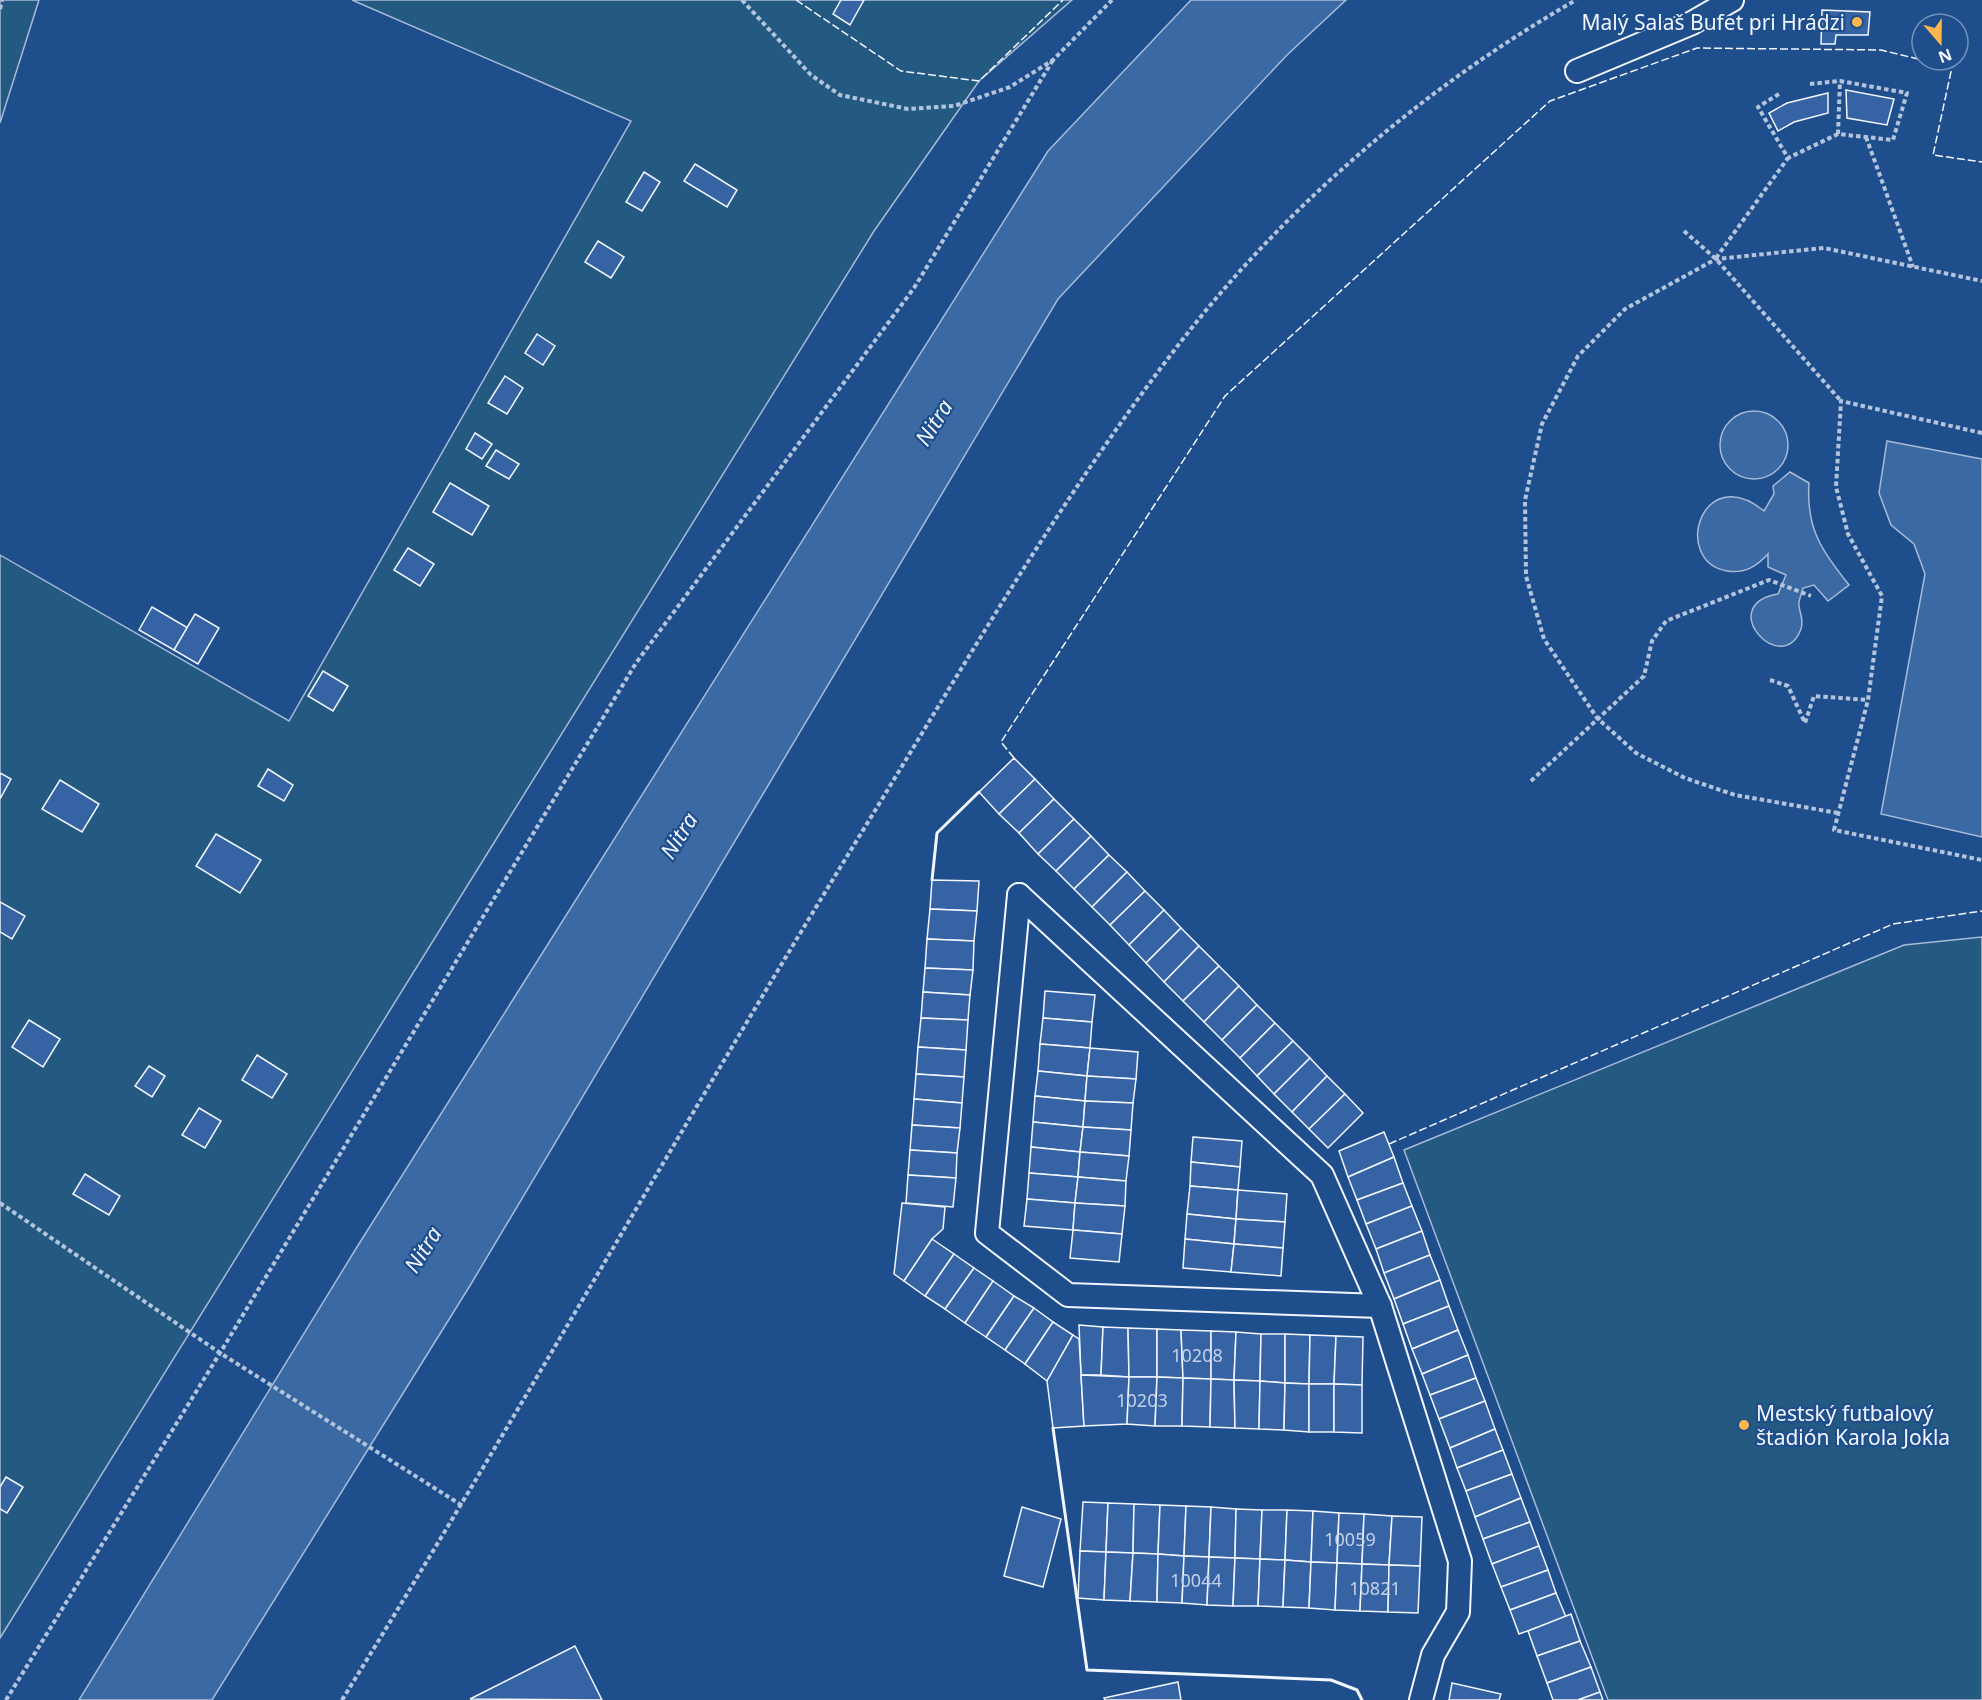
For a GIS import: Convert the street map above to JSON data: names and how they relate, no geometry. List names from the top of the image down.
{
  "water": ["Nitra"],
  "places": ["Malý Salaš Bufet pri Hrádzi", "Mestský futbalový štadión Karola Jokla"],
  "house_numbers": [
    "10208",
    "10203",
    "10059",
    "10044",
    "10821"
  ],
  "north": "bottom"
}
